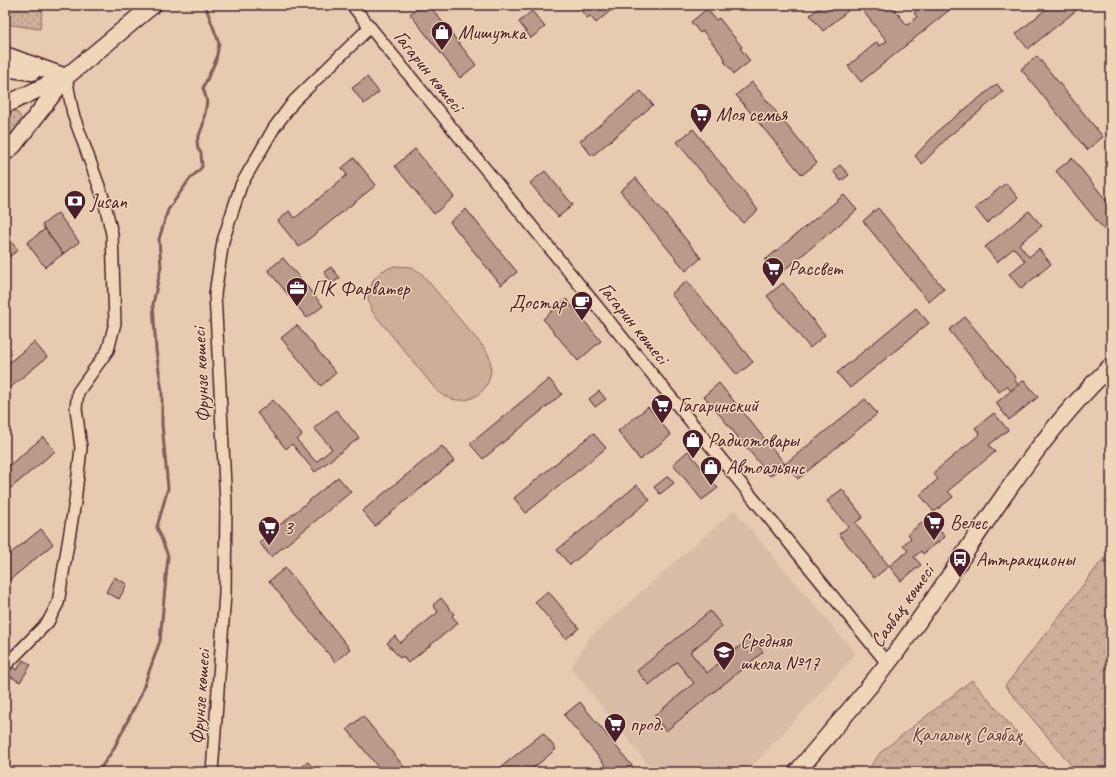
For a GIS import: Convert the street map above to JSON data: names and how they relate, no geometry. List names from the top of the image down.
{
  "streets": {
    "street": ["Гагарин көшесі", "Фрунзе көшесі", "Саябақ көшесі"]
  },
  "crossings": [
    ["Гагарин көшесі", "Фрунзе көшесі"],
    ["Гагарин көшесі", "Саябақ көшесі"]
  ],
  "parks": ["Қалалық Саябақ"],
  "places": {
    "shop": ["Мишутка", "Радиотовары", "Автоальянс"],
    "supermarket": [
      "Моя семья",
      "Рассвет",
      "Гагаринский",
      "Велес",
      "3",
      "прод."
    ],
    "bank": ["Jusan"],
    "office": ["ПК Фарватер"],
    "cafe": ["Достар"],
    "bus stop": ["Аттракционы"],
    "school or university": ["Средняя школа №17"]
  }
}
